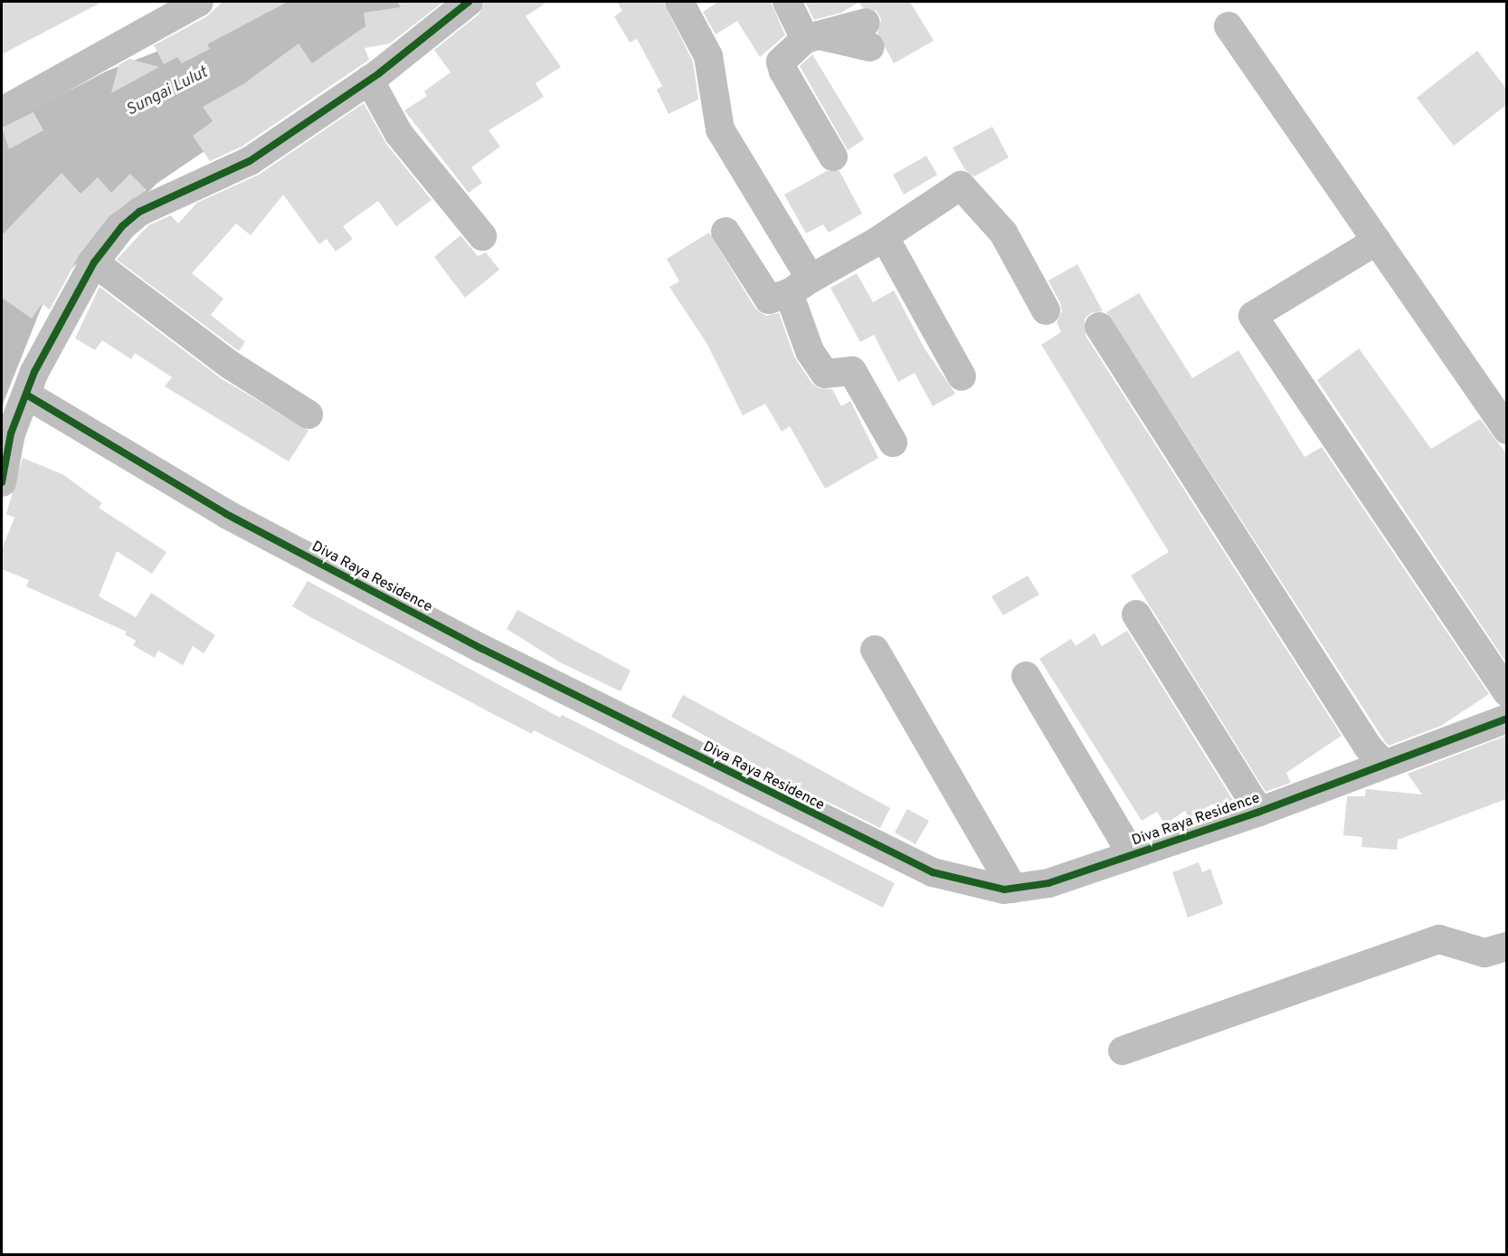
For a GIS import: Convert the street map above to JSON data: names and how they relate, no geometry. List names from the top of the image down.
{
  "streets": {
    "street": ["Diva Raya Residence"]
  },
  "water": ["Sungai Lulut"]
}
